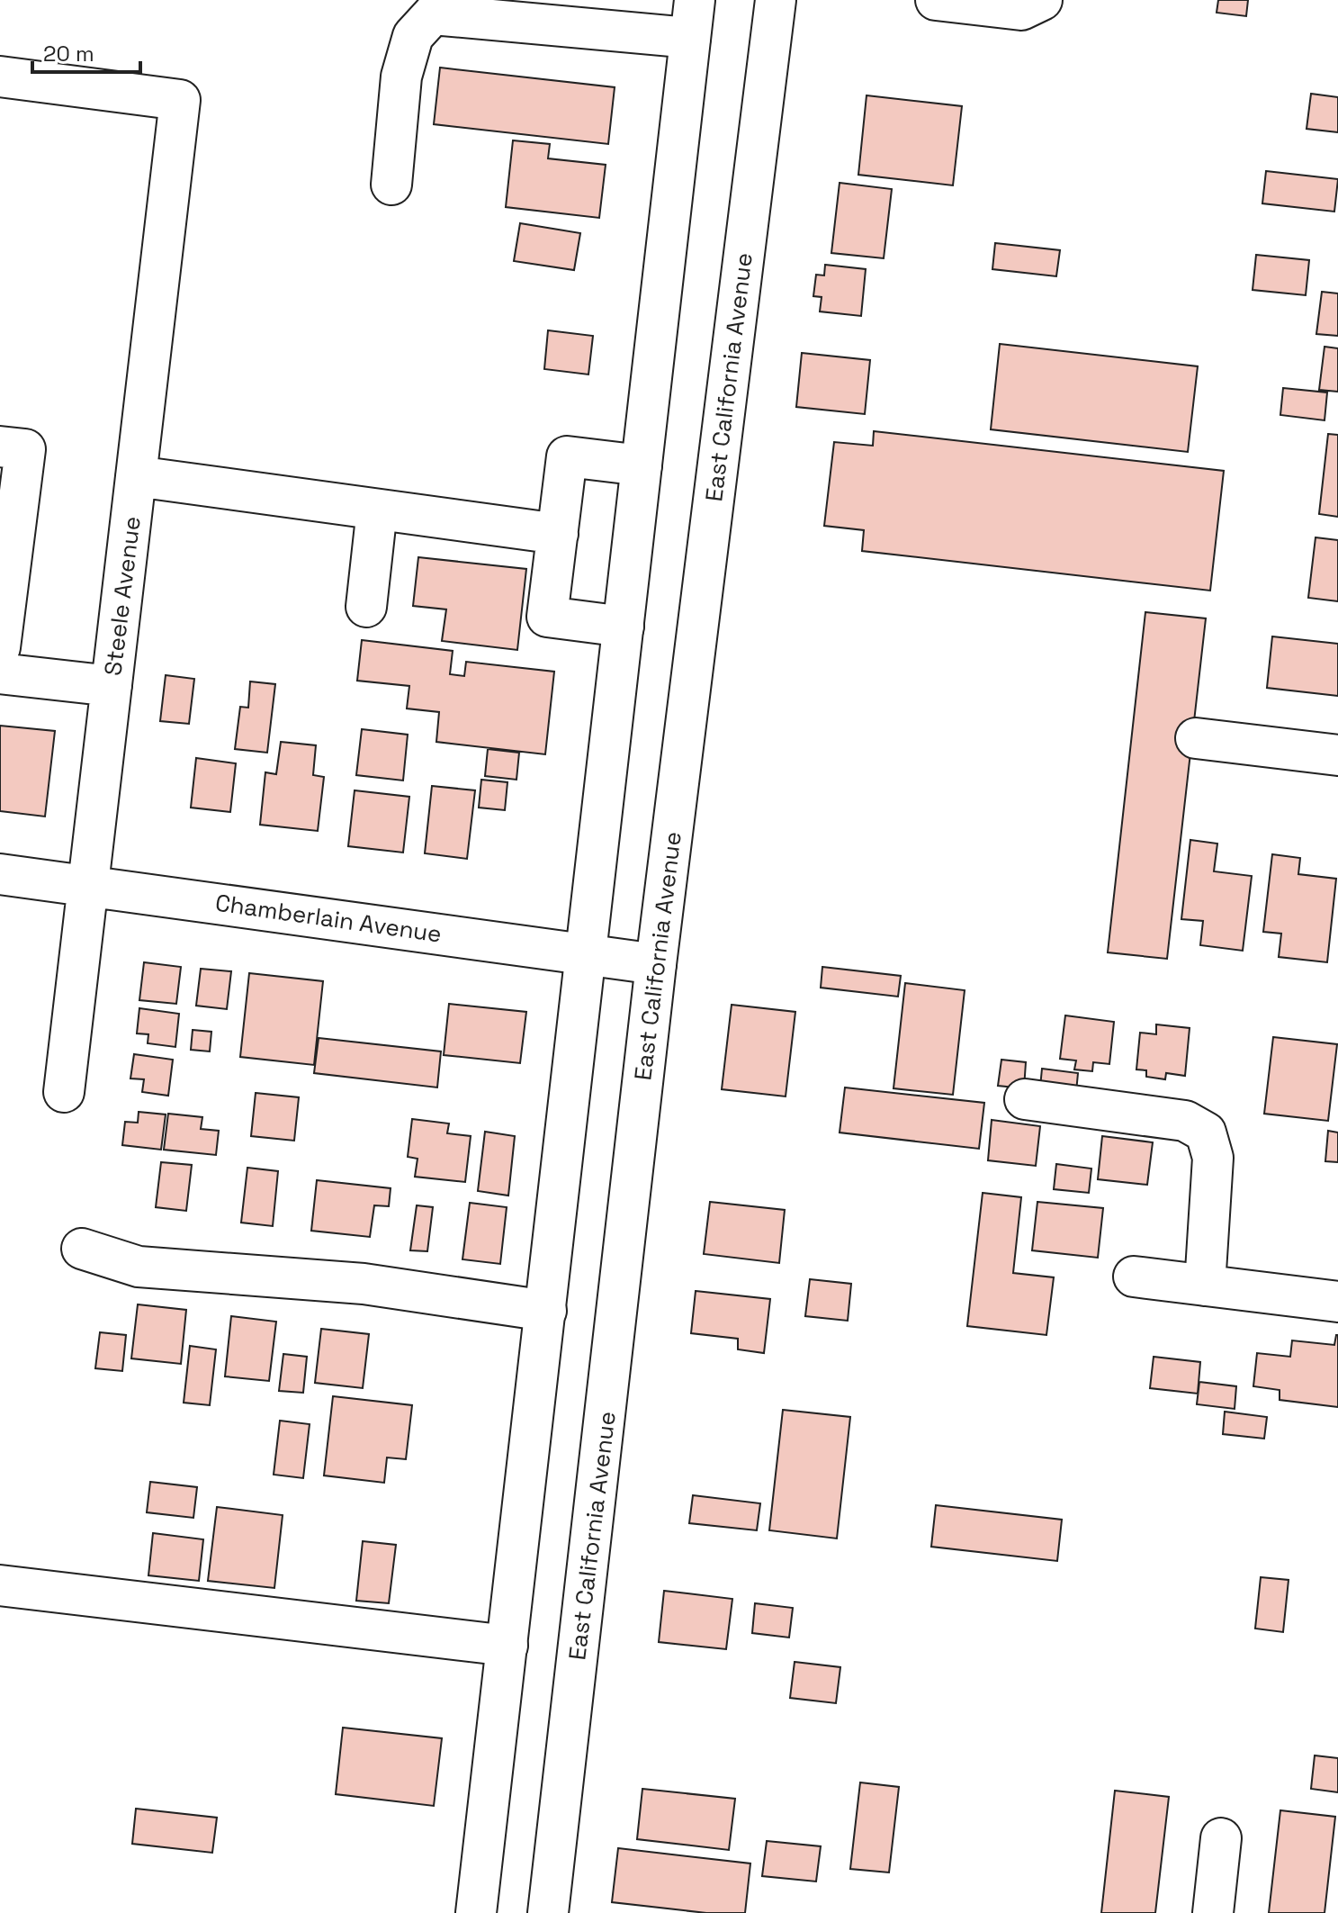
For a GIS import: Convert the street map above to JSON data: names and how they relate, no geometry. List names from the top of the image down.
{
  "streets": {
    "main road": ["East California Avenue", "Steele Avenue", "Chamberlain Avenue"]
  },
  "crossings": [
    ["East California Avenue", "Chamberlain Avenue"],
    ["Steele Avenue", "Chamberlain Avenue"]
  ],
  "scale_bar": "20 m"
}
